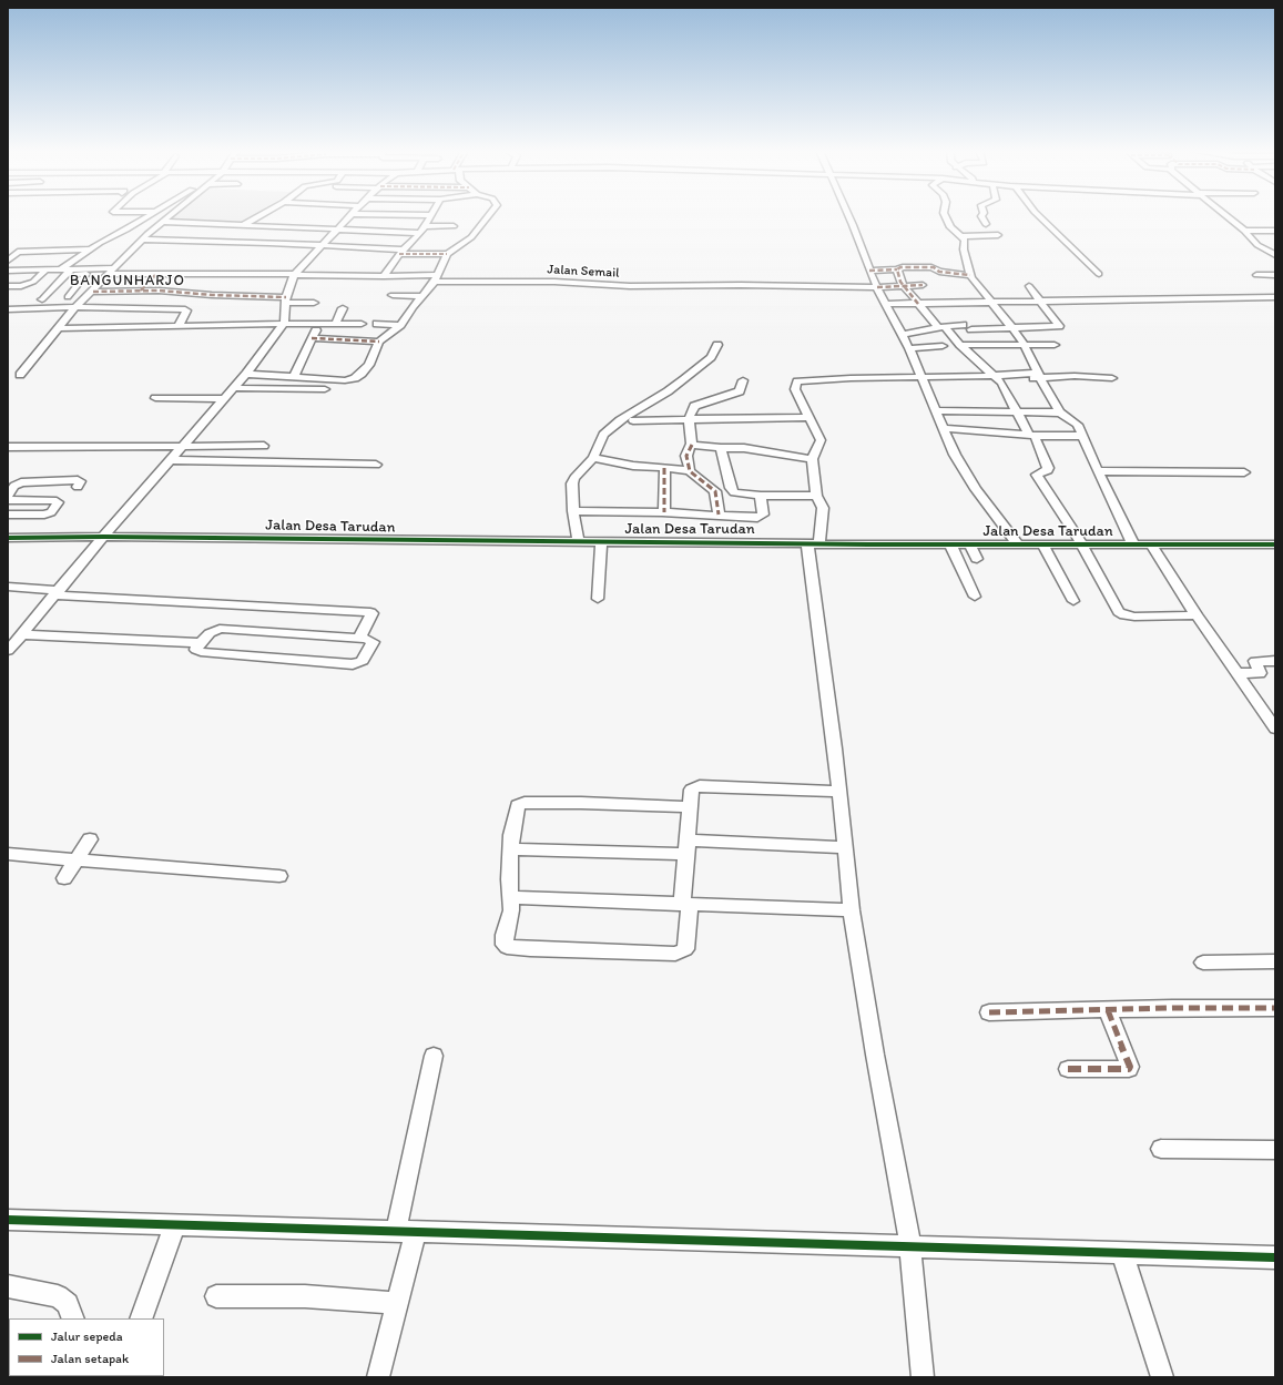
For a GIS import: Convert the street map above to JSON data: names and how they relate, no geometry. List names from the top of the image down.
{
  "streets": {
    "street": ["Jalan Semail", "Jalan Desa Tarudan"]
  },
  "districts": ["BANGUNHARJO"],
  "legend": ["Jalur sepeda", "Jalan setapak"]
}
